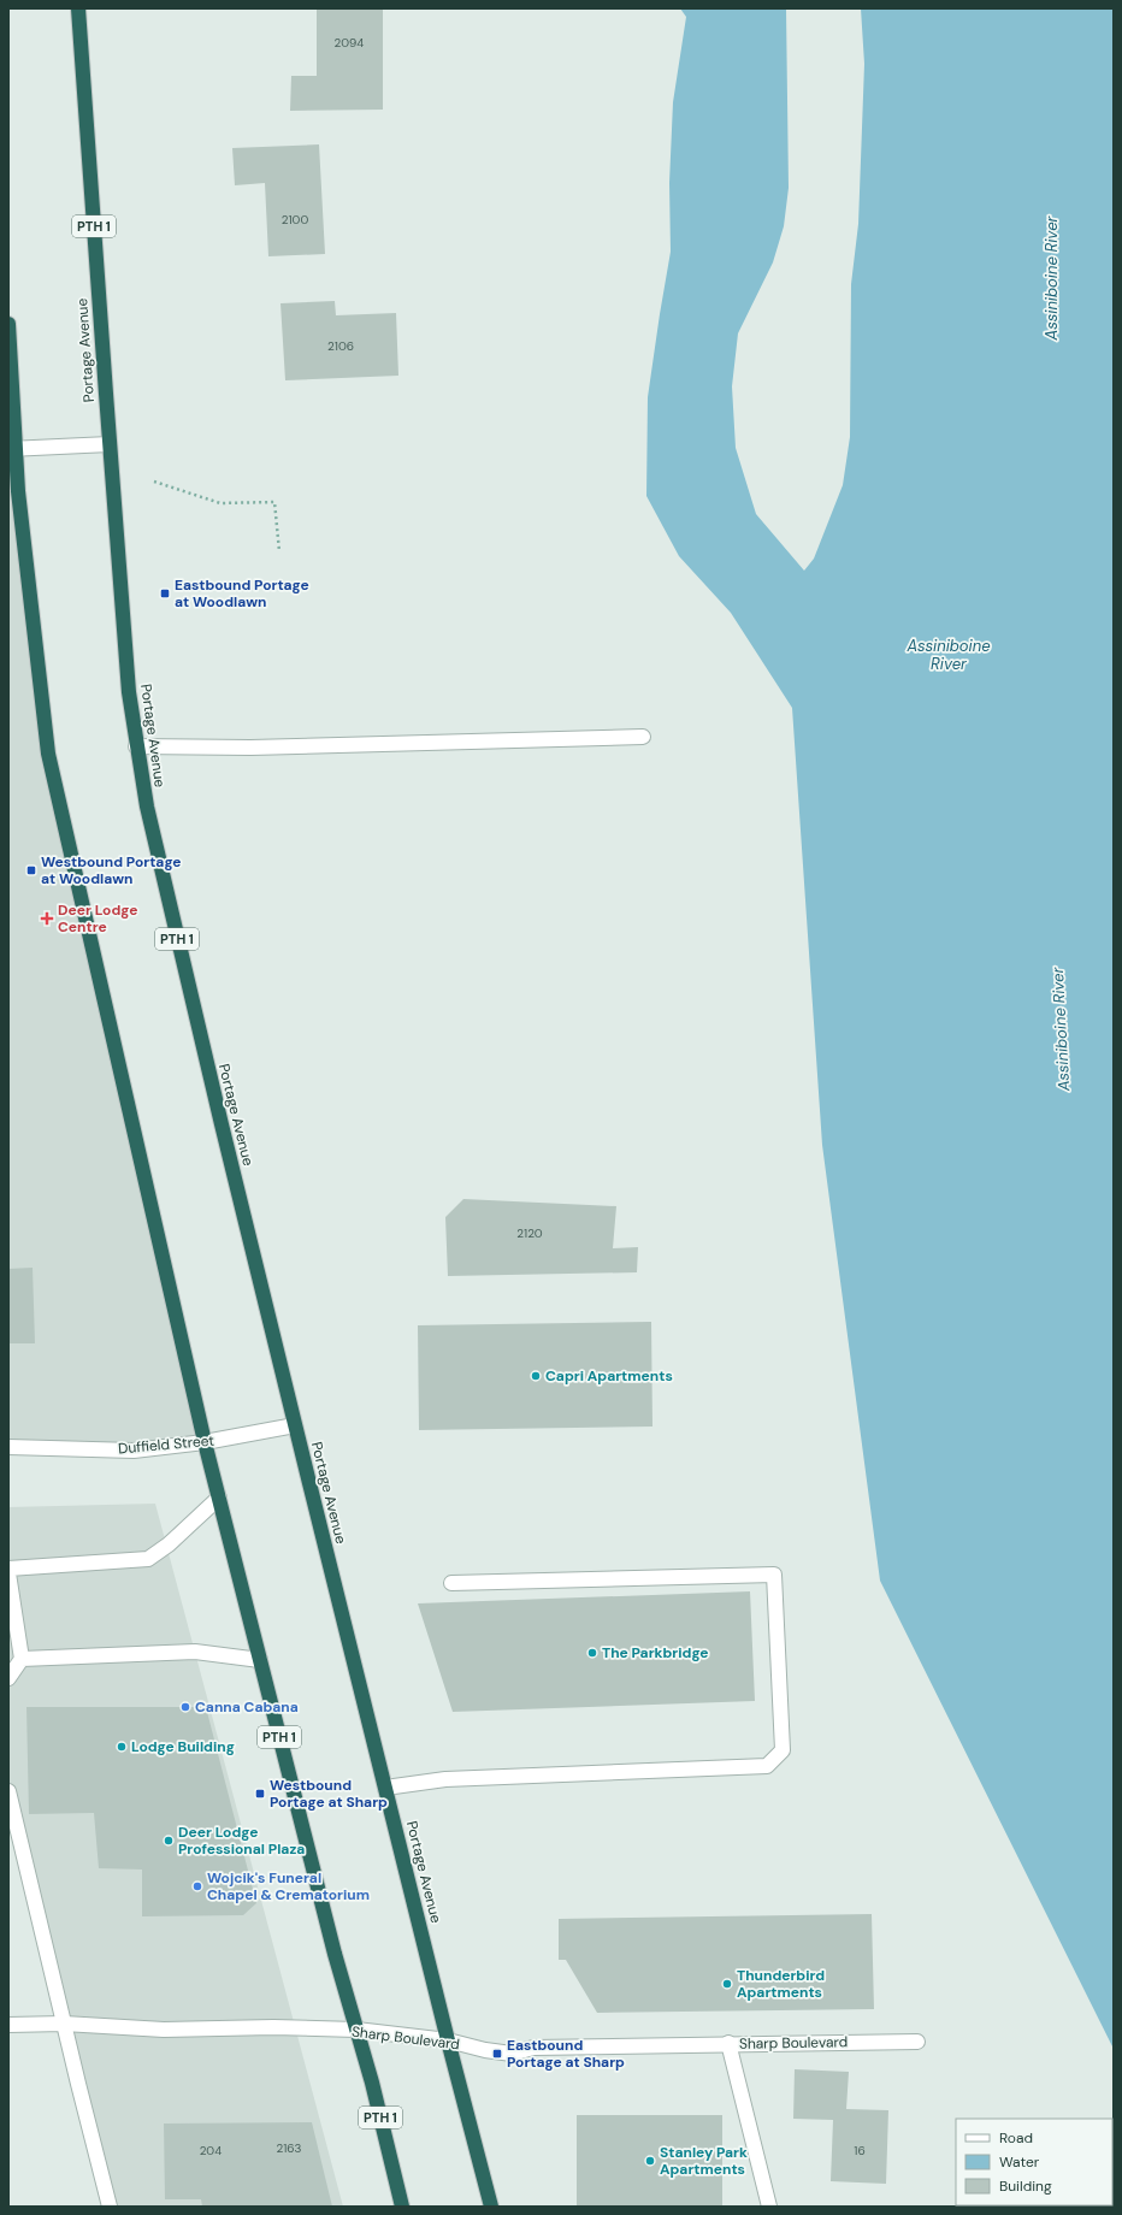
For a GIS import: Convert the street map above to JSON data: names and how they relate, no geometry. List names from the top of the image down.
{
  "streets": {
    "highway": ["PTH 1", "Portage Avenue"],
    "street": ["Duffield Street", "Sharp Boulevard"]
  },
  "crossings": [
    ["PTH 1", "Duffield Street"],
    ["PTH 1", "Sharp Boulevard"],
    ["Portage Avenue", "Duffield Street"],
    ["Portage Avenue", "Sharp Boulevard"]
  ],
  "water": ["Assiniboine River"],
  "places": {
    "transit": [
      "Eastbound Portage at Woodlawn",
      "Westbound Portage at Woodlawn",
      "Westbound Portage at Sharp",
      "Eastbound Portage at Sharp"
    ],
    "health": ["Deer Lodge Centre"],
    "other": [
      "Capri Apartments",
      "The Parkbridge",
      "Canna Cabana",
      "Lodge Building",
      "Deer Lodge Professional Plaza",
      "Wojcik's Funeral Chapel & Crematorium",
      "Thunderbird Apartments",
      "Stanley Park Apartments"
    ]
  },
  "house_numbers": [
    "2094",
    "2100",
    "2106",
    "2120",
    "2163",
    "204",
    "16"
  ],
  "legend": ["Road", "Water", "Building"]
}
